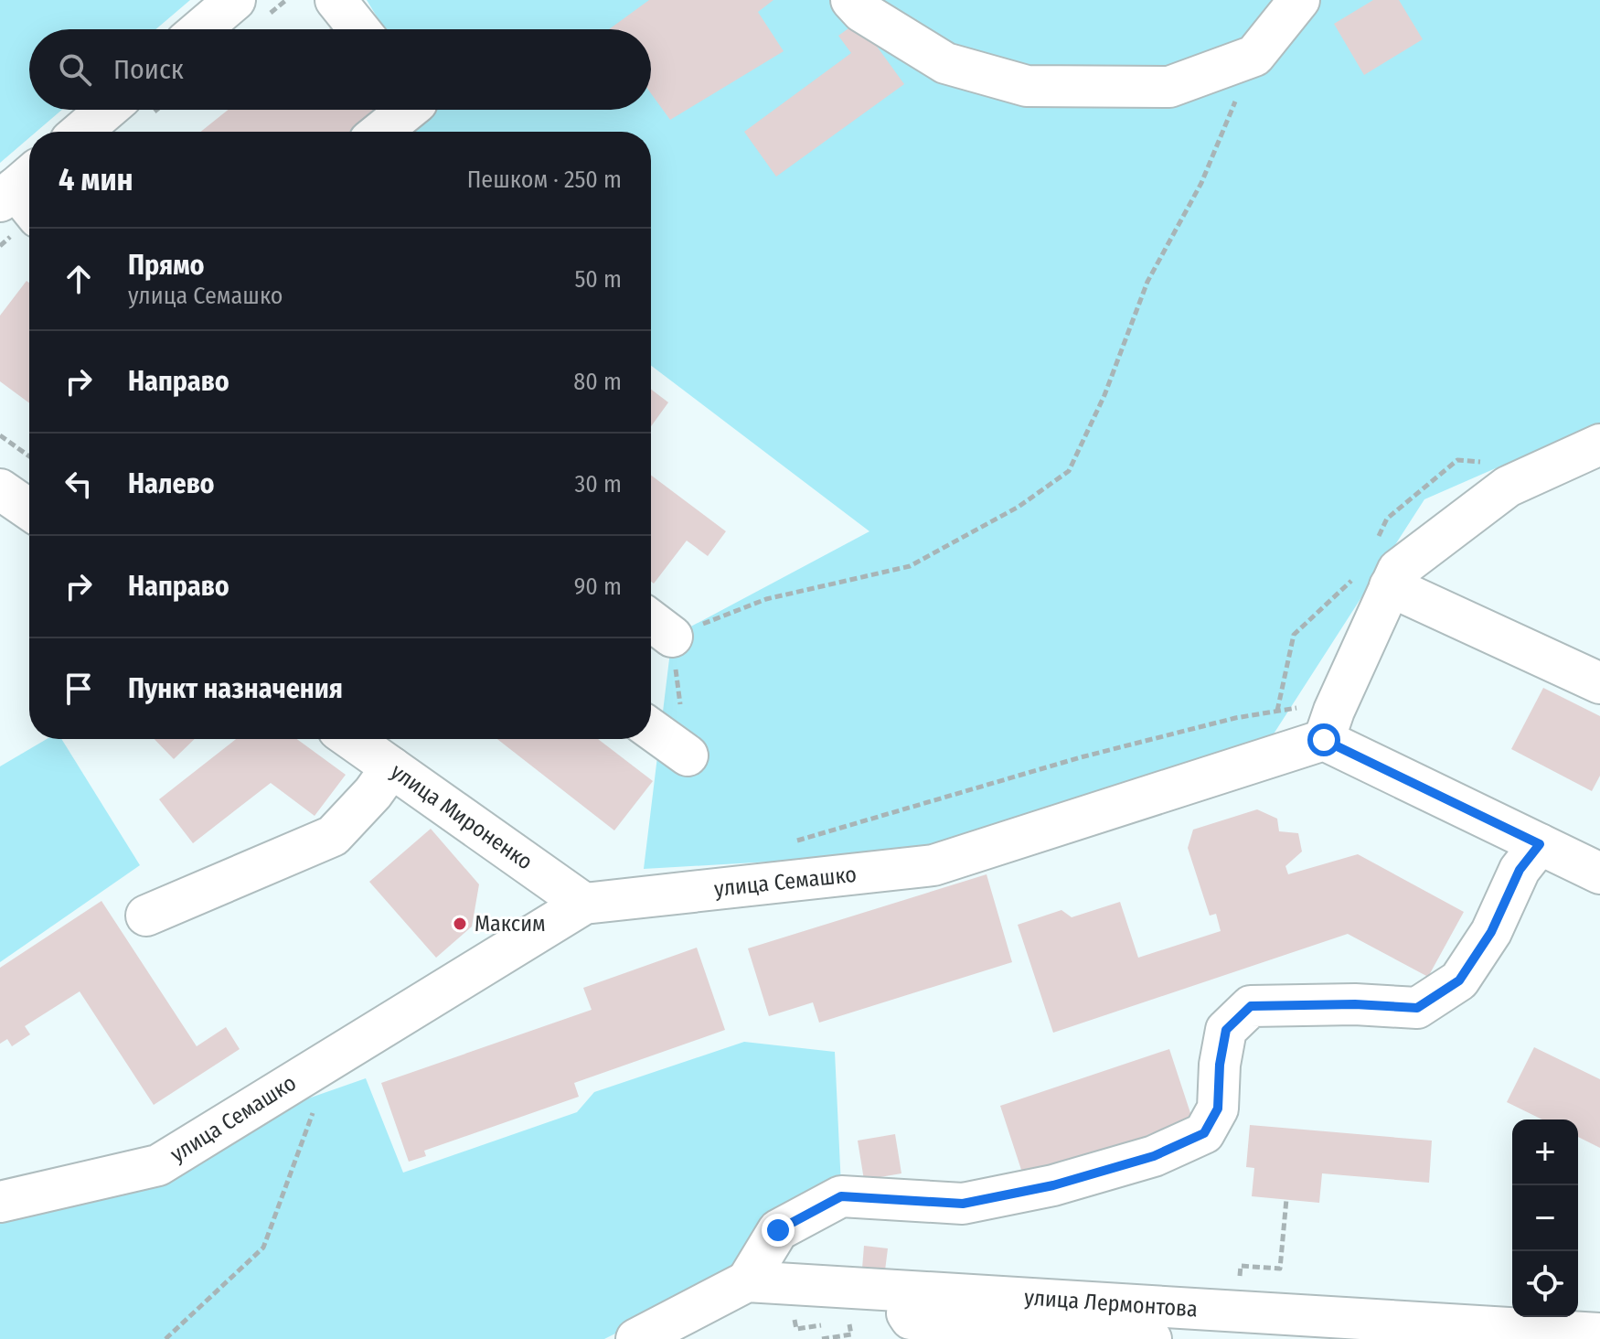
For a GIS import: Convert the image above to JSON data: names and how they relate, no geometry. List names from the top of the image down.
{
  "streets": {
    "street": ["улица Мироненко", "улица Семашко", "улица Лермонтова"]
  },
  "crossings": [
    ["улица Мироненко", "улица Семашко"]
  ],
  "places": ["Максим"],
  "page": {
    "search": "Поиск",
    "heading": ["4 мин", "Пешком · 250 m"],
    "list": [
      ["Прямо", "улица Семашко", "50 m"],
      ["Направо", "80 m"],
      ["Налево", "30 m"],
      ["Направо", "90 m"],
      "Пункт назначения"
    ],
    "map_buttons": ["+", "−"]
  }
}
